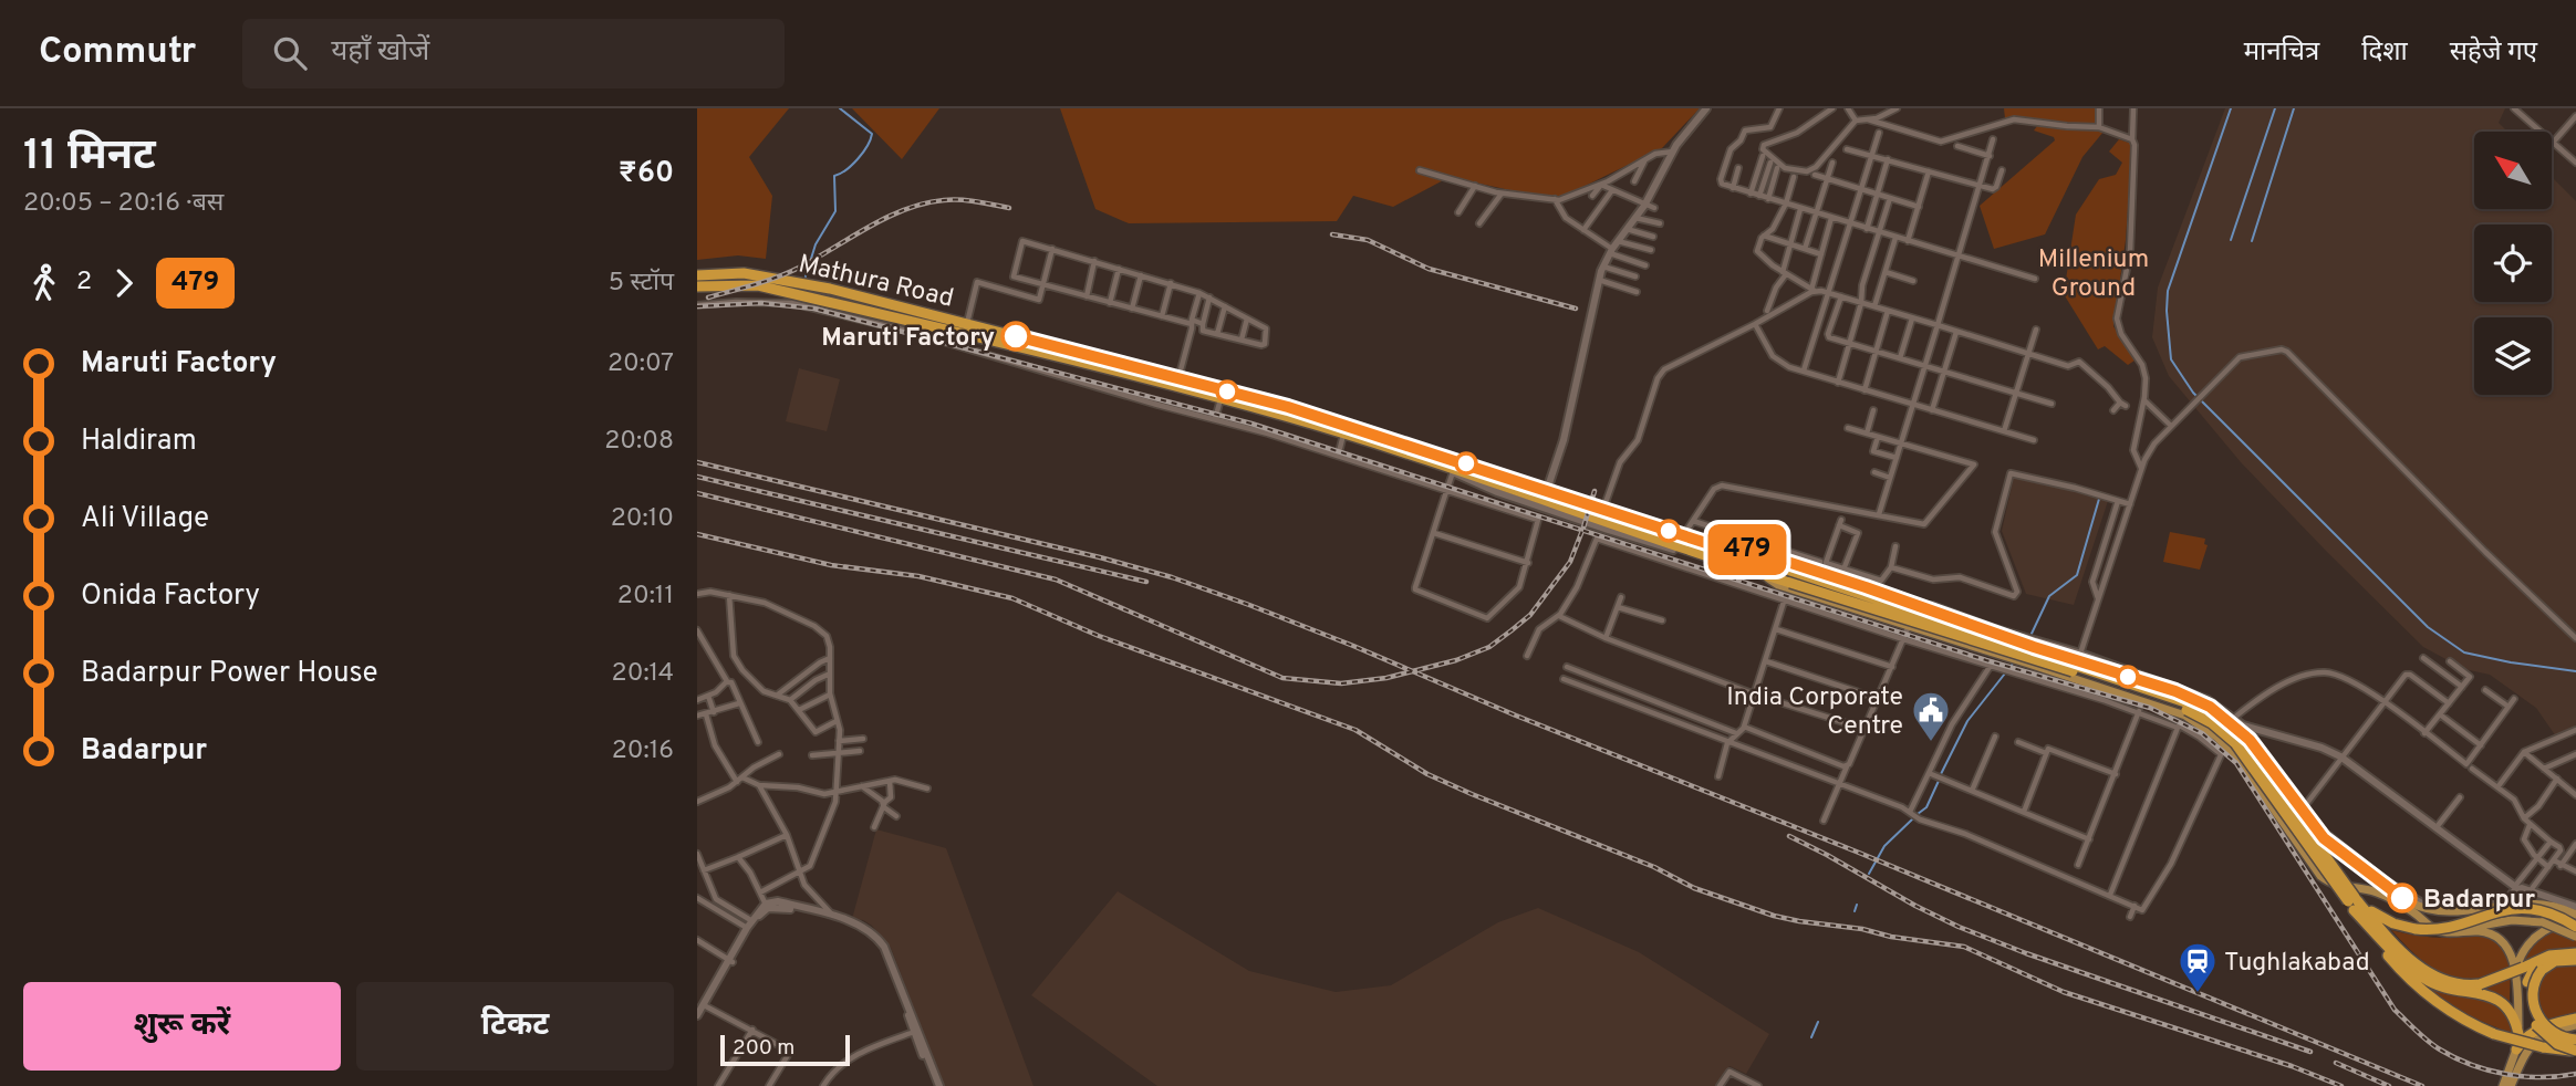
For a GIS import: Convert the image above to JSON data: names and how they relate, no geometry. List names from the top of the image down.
{
  "streets": {
    "highway": ["Mathura Road"]
  },
  "parks": ["Millenium Ground"],
  "places": {
    "other": ["Maruti Factory", "Badarpur"],
    "public building": ["India Corporate Centre"],
    "station": ["Tughlakabad"]
  },
  "lines": ["bus line 479"],
  "scale_bar": "200 m",
  "north": "top left",
  "page": {
    "header": "Commutr",
    "search": "यहाँ खोजें",
    "nav": ["मानचित्र", "दिशा", "सहेजे गए"],
    "heading": ["11 मिनट", "20:05 – 20:16 · बस", "₹60"],
    "on_map": "479",
    "legs": ["2", "479", "5 स्टॉप"],
    "list": [
      {
        "name": "Maruti Factory",
        "value": "20:07"
      },
      {
        "name": "Haldiram",
        "value": "20:08"
      },
      {
        "name": "Ali Village",
        "value": "20:10"
      },
      {
        "name": "Onida Factory",
        "value": "20:11"
      },
      {
        "name": "Badarpur Power House",
        "value": "20:14"
      },
      {
        "name": "Badarpur",
        "value": "20:16"
      }
    ],
    "buttons": ["शुरू करें", "टिकट"],
    "scale": "200 m"
  }
}
